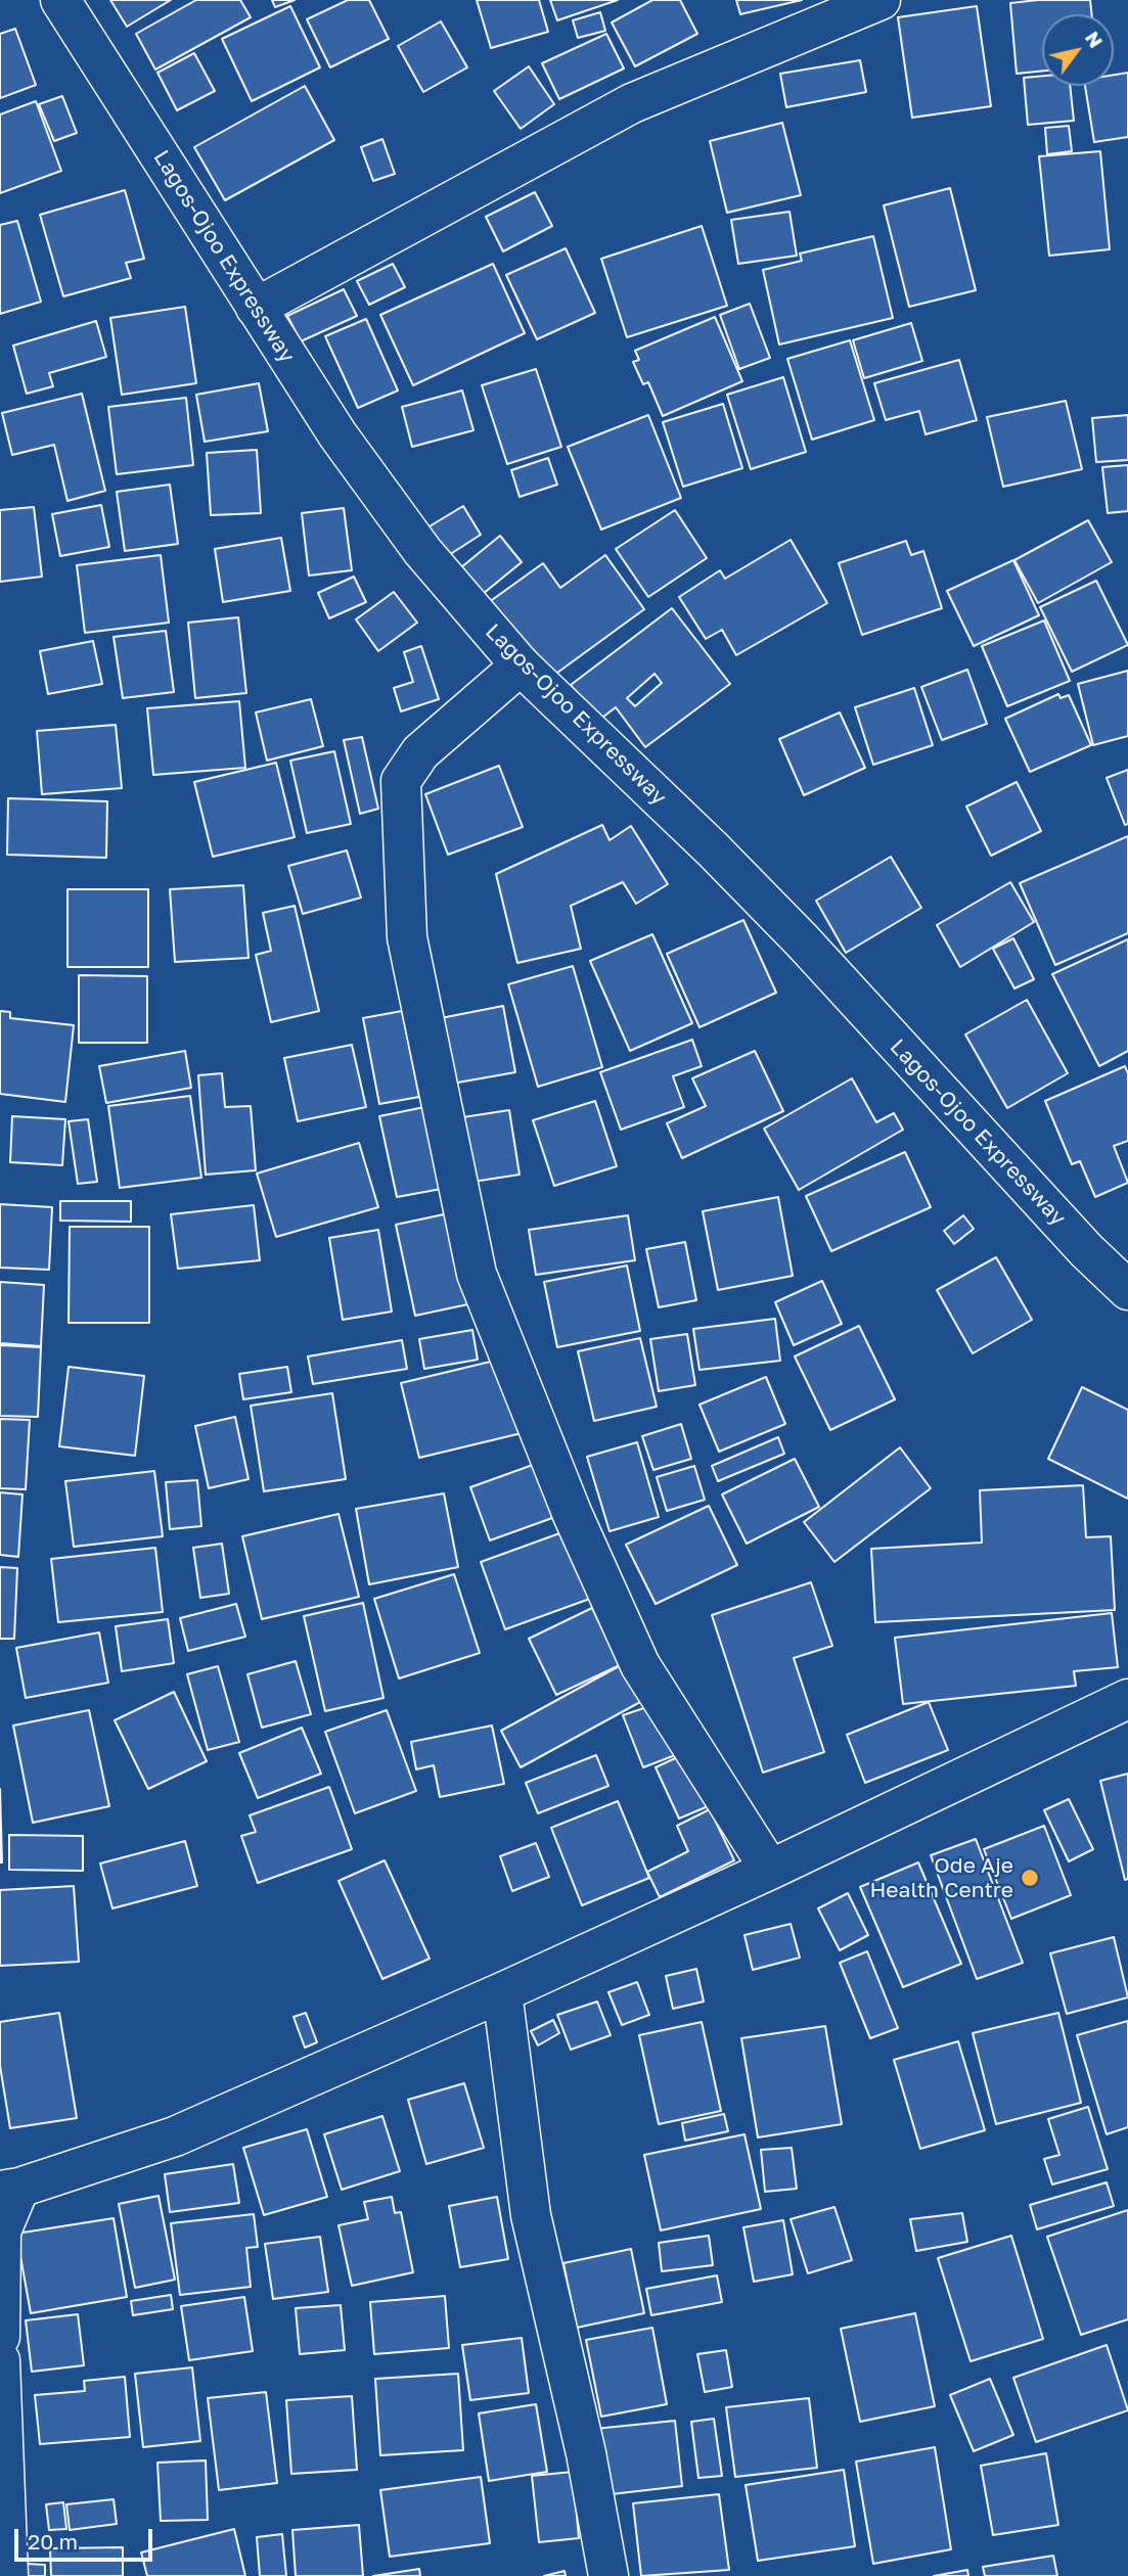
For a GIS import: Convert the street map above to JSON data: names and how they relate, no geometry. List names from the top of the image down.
{
  "streets": {
    "street": ["Lagos-Ojoo Expressway"]
  },
  "places": ["Ode Aje Health Centre"],
  "scale_bar": "20 m",
  "north": "top right"
}
